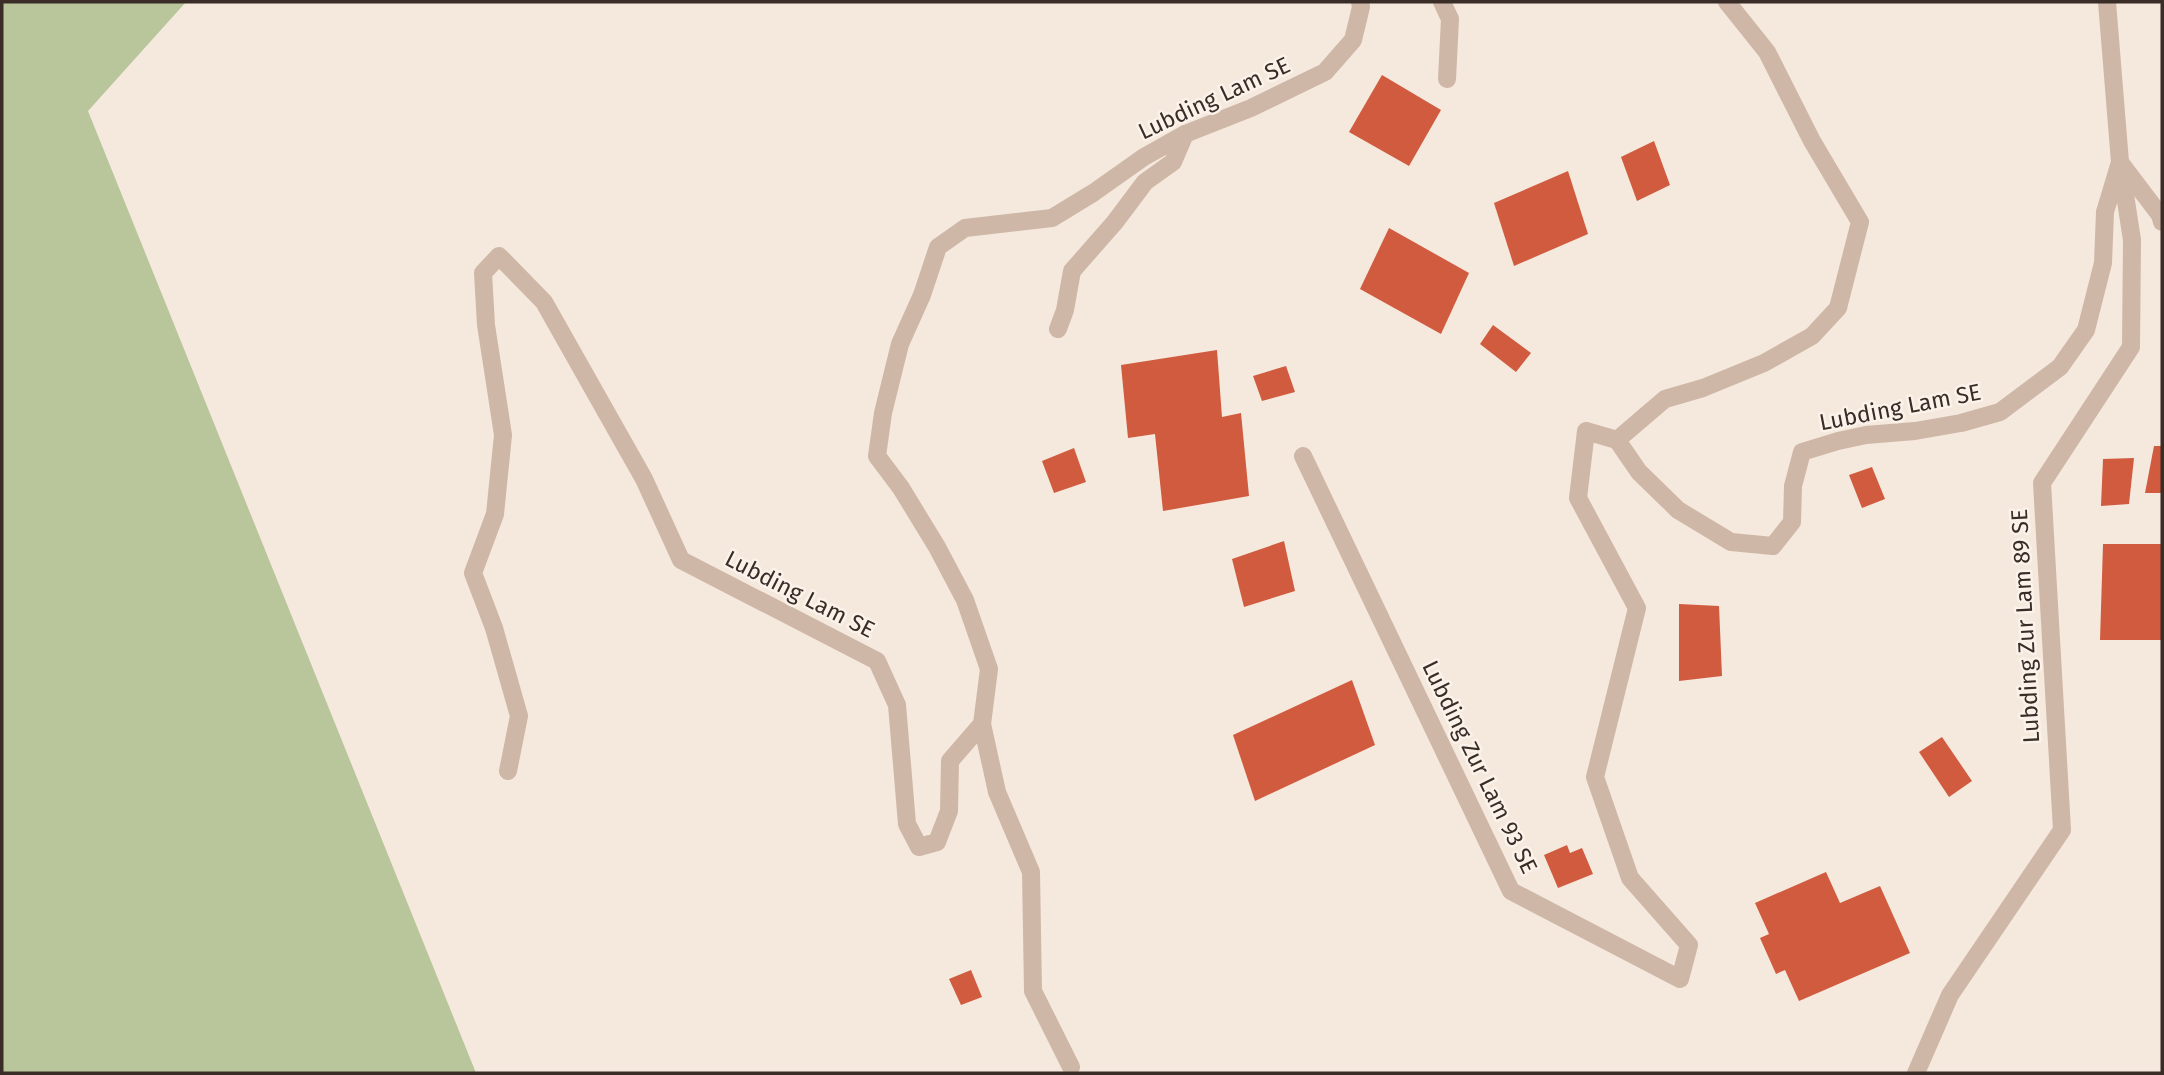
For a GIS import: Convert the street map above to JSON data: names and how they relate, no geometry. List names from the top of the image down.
{
  "streets": {
    "street": ["Lubding Lam SE", "Lubding Zur Lam 89 SE", "Lubding Zur Lam 93 SE"]
  },
  "crossings": [
    ["Lubding Lam SE", "Lubding Zur Lam 89 SE"],
    ["Lubding Lam SE", "Lubding Zur Lam 93 SE"]
  ]
}
